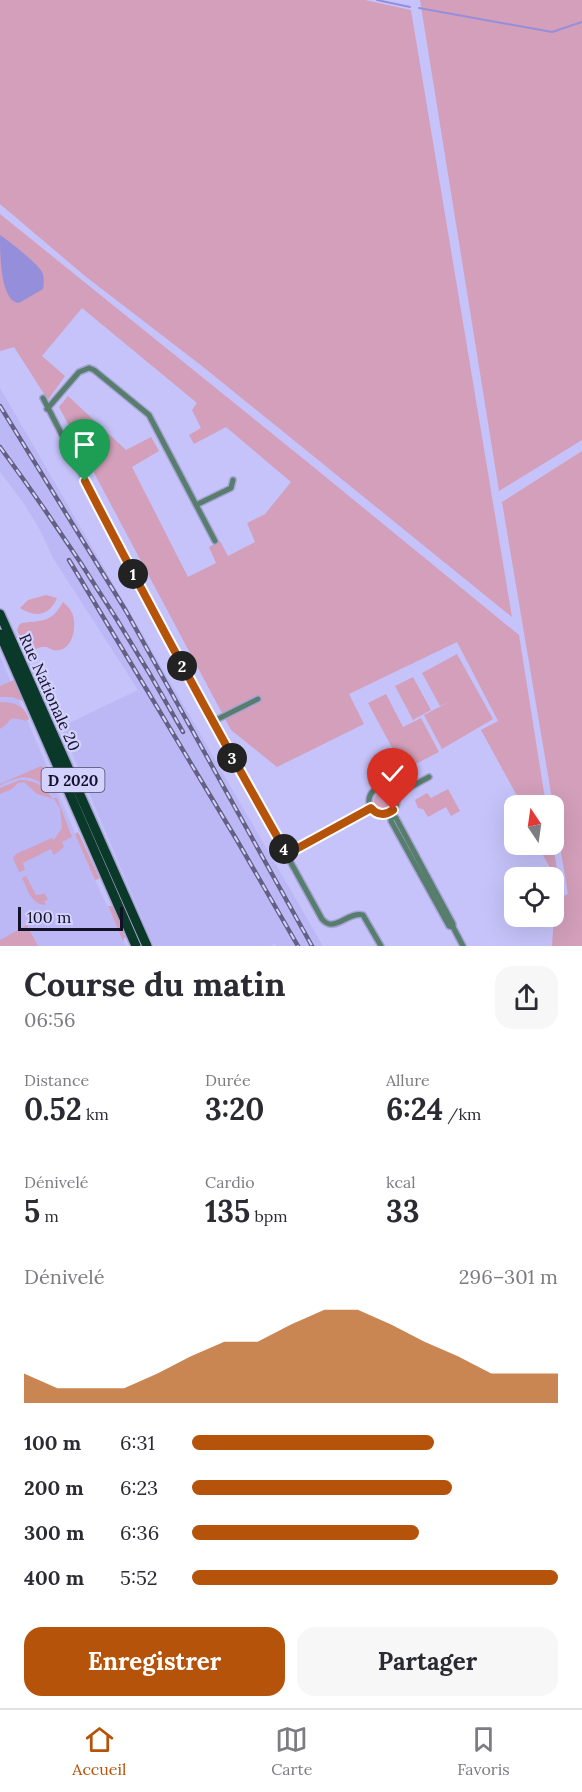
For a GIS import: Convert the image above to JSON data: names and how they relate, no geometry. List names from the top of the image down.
{
  "streets": {
    "main road": ["Rue Nationale 20", "D 2020"]
  },
  "scale_bar": "100 m",
  "north": "top",
  "page": {
    "pins": [
      "1",
      "2",
      "3",
      "4"
    ],
    "scale": "100 m",
    "heading": ["Course du matin", "06:56"],
    "stats": [
      ["Distance", "0.52 km"],
      ["Durée", "3:20"],
      ["Allure", "6:24 /km"],
      ["Dénivelé", "5 m"],
      ["Cardio", "135 bpm"],
      ["kcal", "33"]
    ],
    "chart": ["Dénivelé", "296–301 m"],
    "list": [
      {
        "name": "100 m",
        "note": "6:31"
      },
      {
        "name": "200 m",
        "note": "6:23"
      },
      {
        "name": "300 m",
        "note": "6:36"
      },
      {
        "name": "400 m",
        "note": "5:52"
      }
    ],
    "buttons": ["Enregistrer", "Partager"],
    "tabs": ["Accueil", "Carte", "Favoris"]
  }
}
